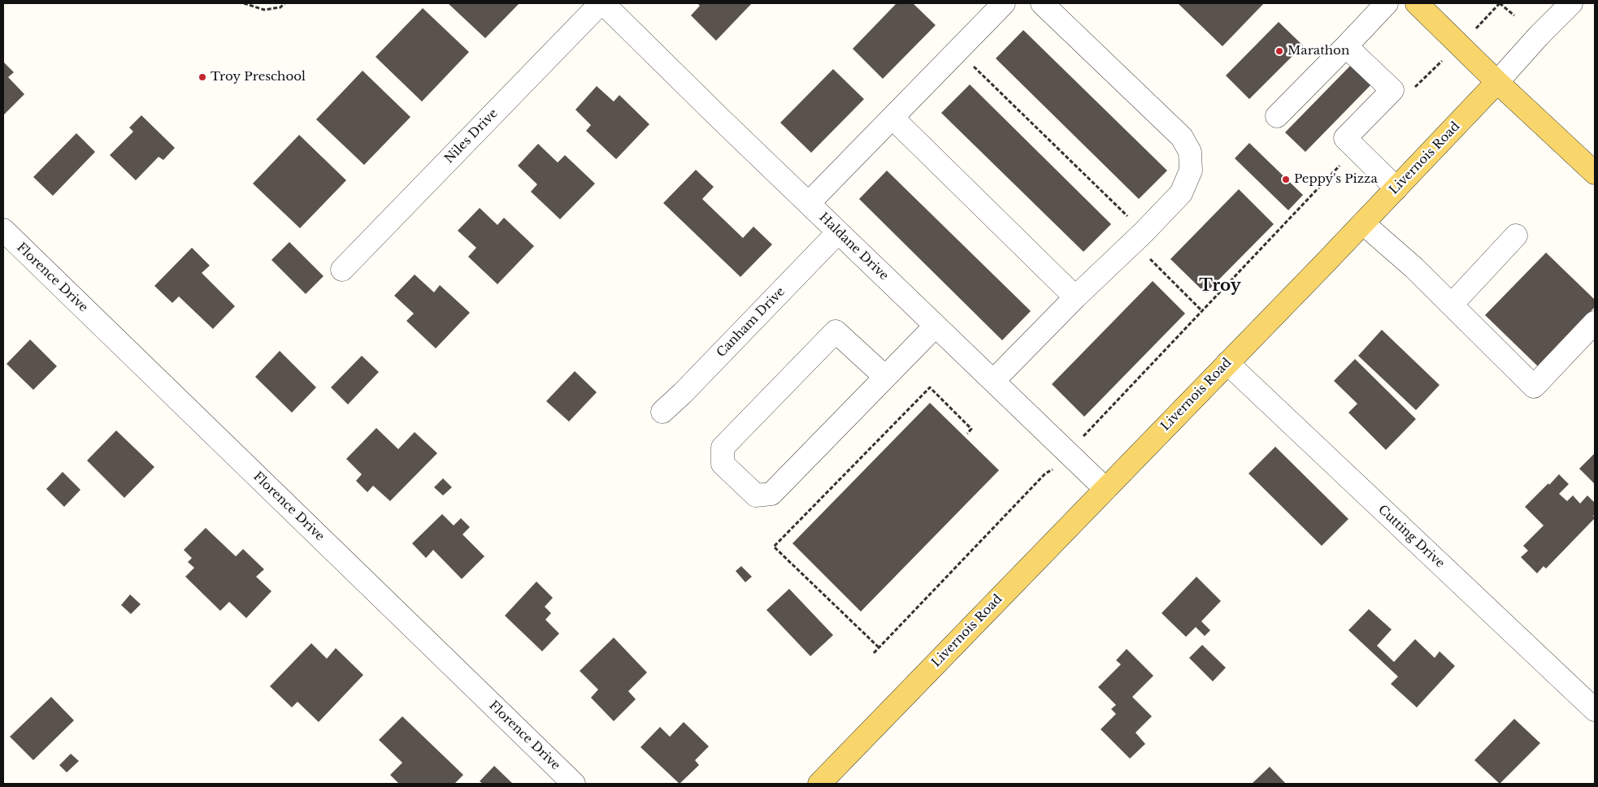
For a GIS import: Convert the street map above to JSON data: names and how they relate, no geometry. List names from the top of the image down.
{
  "streets": {
    "main road": ["Livernois Road"],
    "street": [
      "Niles Drive",
      "Haldane Drive",
      "Florence Drive",
      "Canham Drive",
      "Cutting Drive"
    ]
  },
  "crossings": [
    ["Niles Drive", "Haldane Drive"],
    ["Livernois Road", "Haldane Drive"],
    ["Livernois Road", "Cutting Drive"],
    ["Haldane Drive", "Canham Drive"]
  ],
  "districts": ["Troy"],
  "places": ["Marathon", "Troy Preschool", "Peppy's Pizza"]
}
